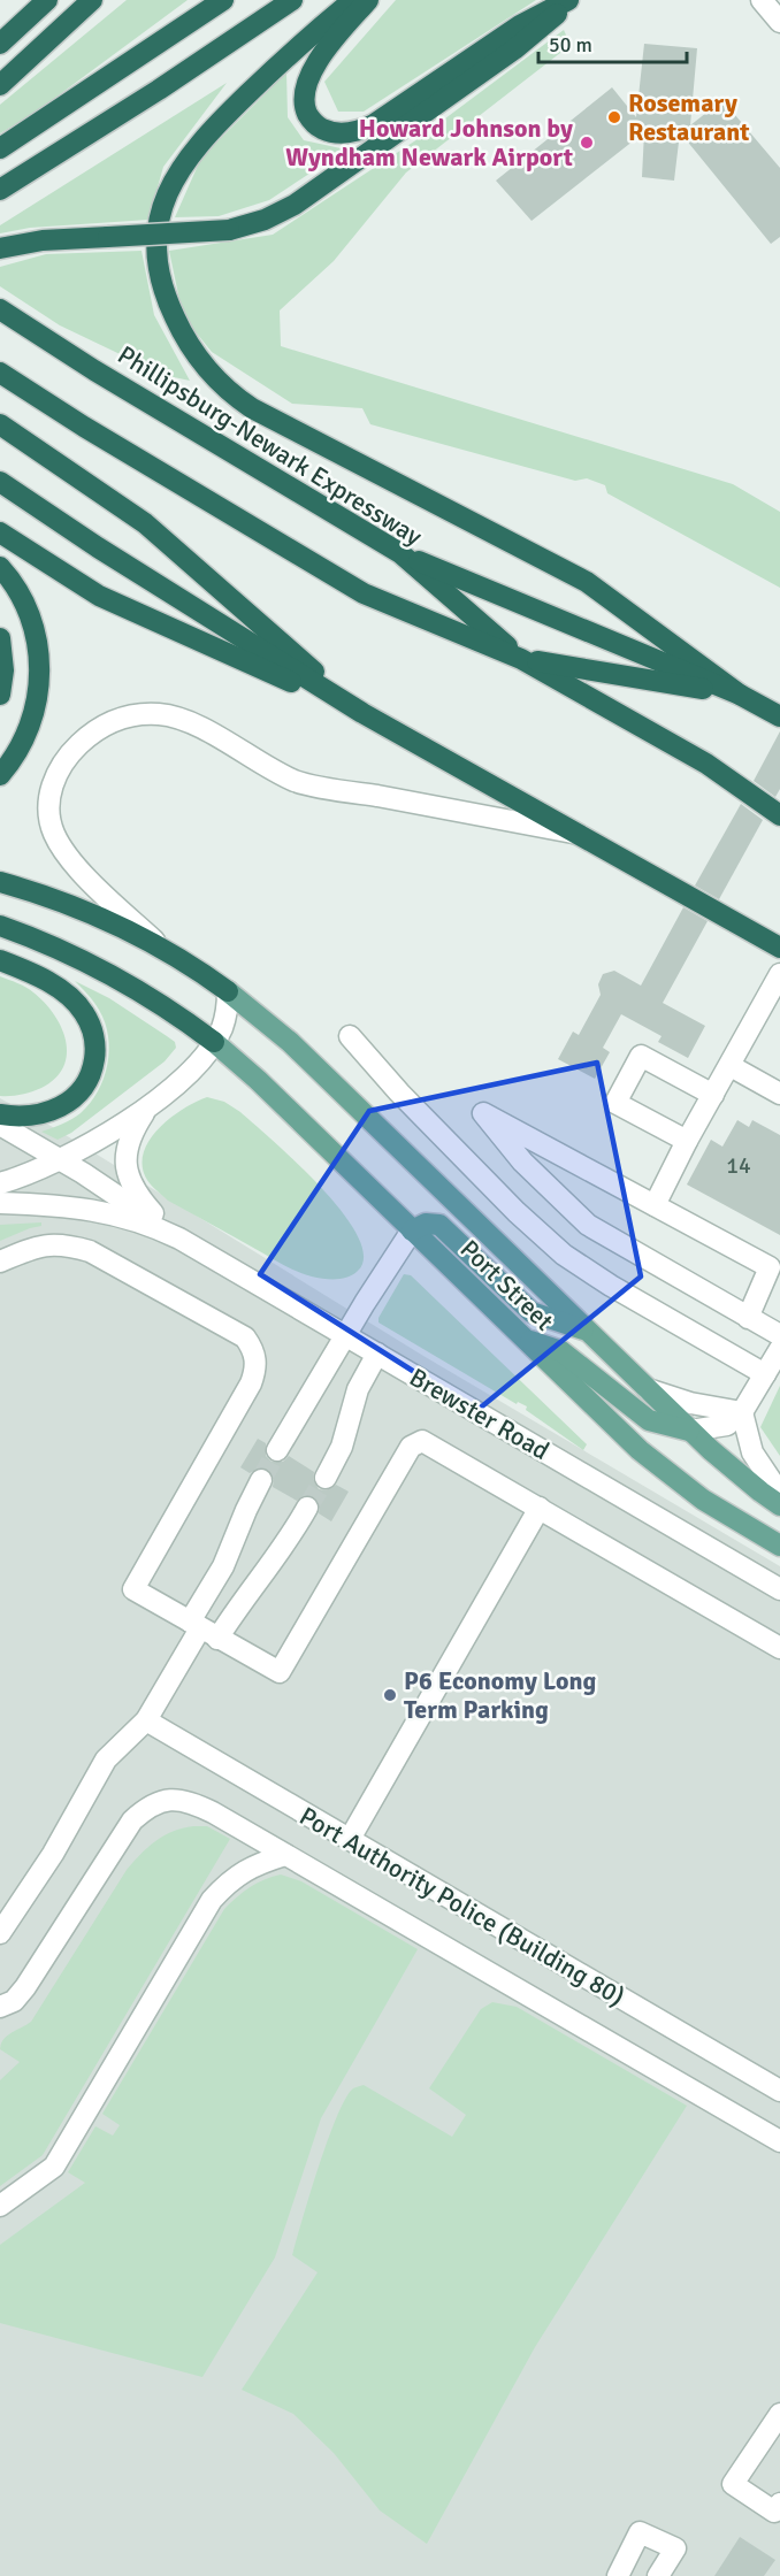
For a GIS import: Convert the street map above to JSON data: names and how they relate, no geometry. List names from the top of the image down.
{
  "streets": {
    "highway": ["Phillipsburg-Newark Expressway"],
    "main road": ["Port Street"],
    "street": ["Brewster Road", "Port Authority Police (Building 80)"]
  },
  "places": ["Rosemary Restaurant", "Howard Johnson by Wyndham Newark Airport", "P6 Economy Long Term Parking"],
  "house_numbers": ["14"],
  "scale_bar": "50 m"
}
